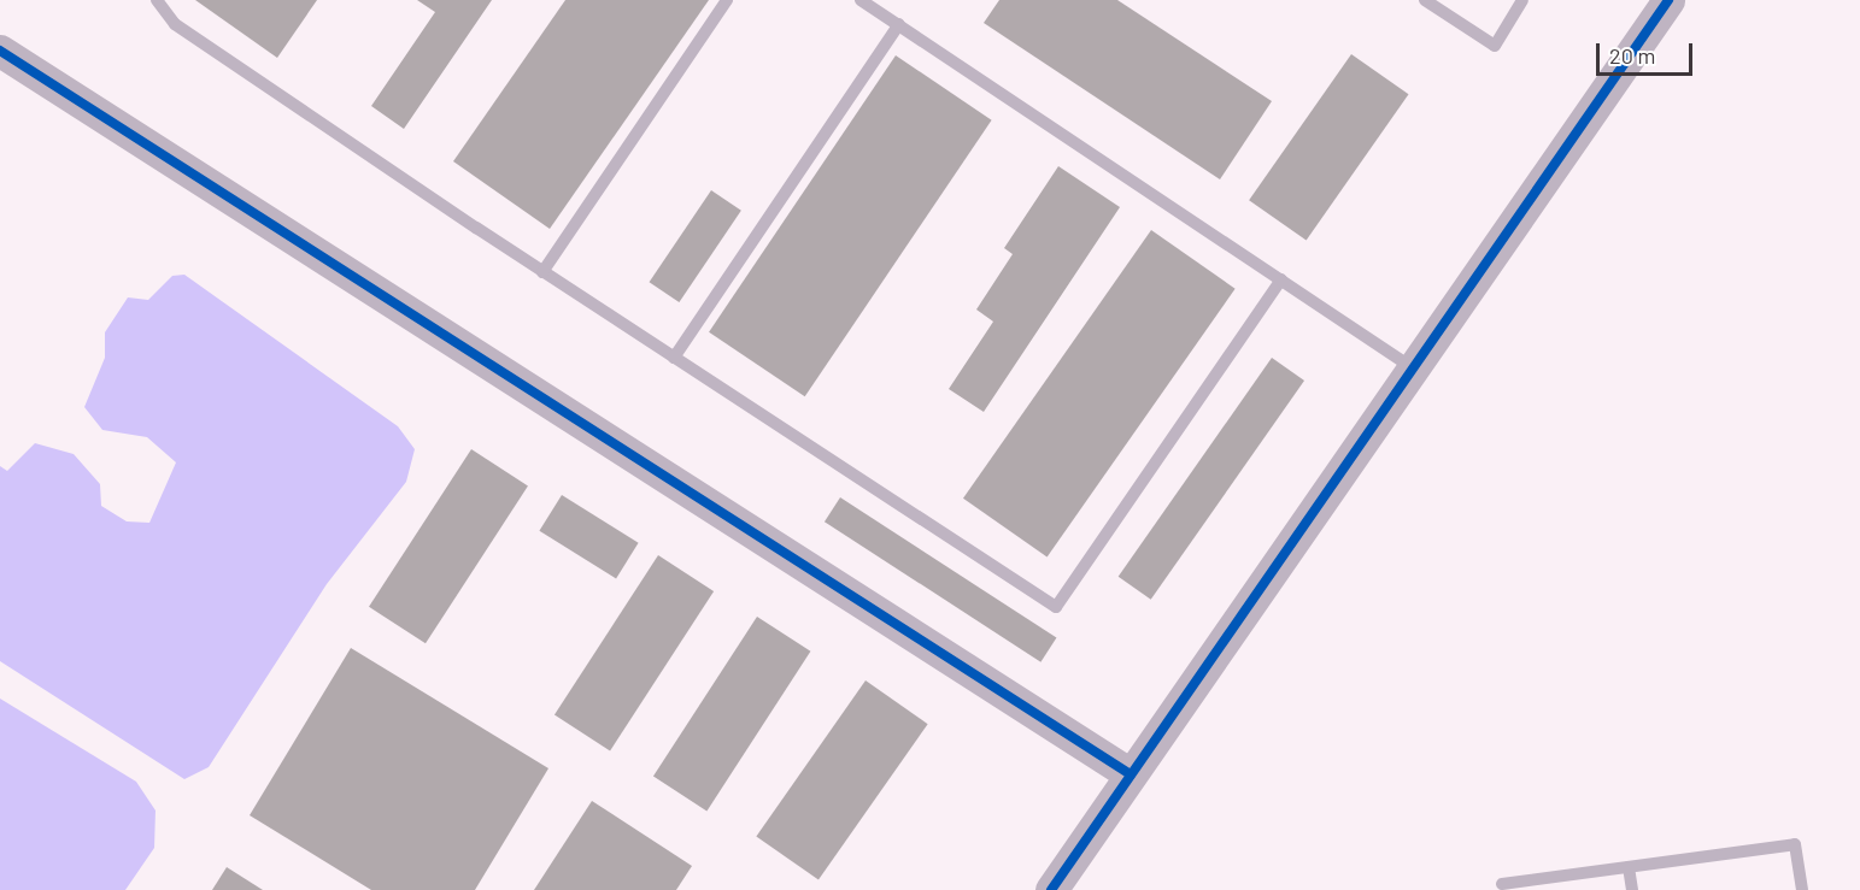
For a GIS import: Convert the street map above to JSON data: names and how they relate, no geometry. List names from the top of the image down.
{
  "scale_bar": "20 m"
}
